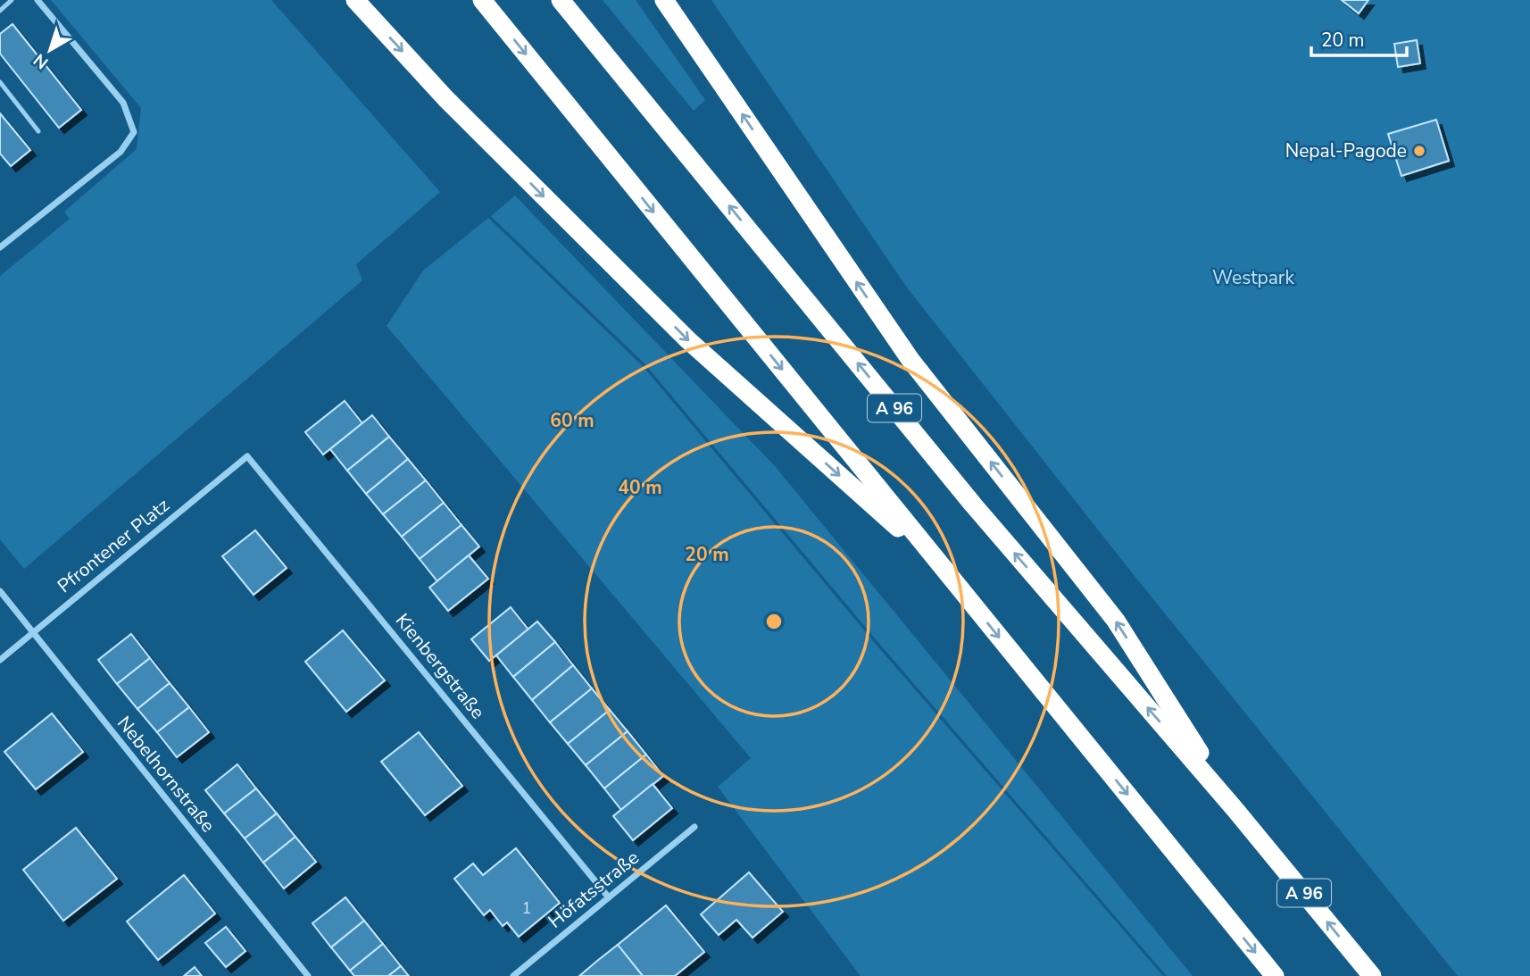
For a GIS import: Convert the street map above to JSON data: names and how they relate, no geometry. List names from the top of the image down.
{
  "streets": {
    "highway": ["A 96"],
    "street": [
      "Pfrontener Platz",
      "Kienbergstraße",
      "Nebelhornstraße",
      "Höfatsstraße"
    ]
  },
  "crossings": [
    ["Pfrontener Platz", "Kienbergstraße"],
    ["Pfrontener Platz", "Nebelhornstraße"],
    ["Kienbergstraße", "Höfatsstraße"]
  ],
  "parks": ["Westpark"],
  "places": ["Nepal-Pagode"],
  "house_numbers": ["1"],
  "scale_bar": "20 m",
  "north": "bottom left",
  "rings": ["60 m", "40 m", "20 m"]
}
